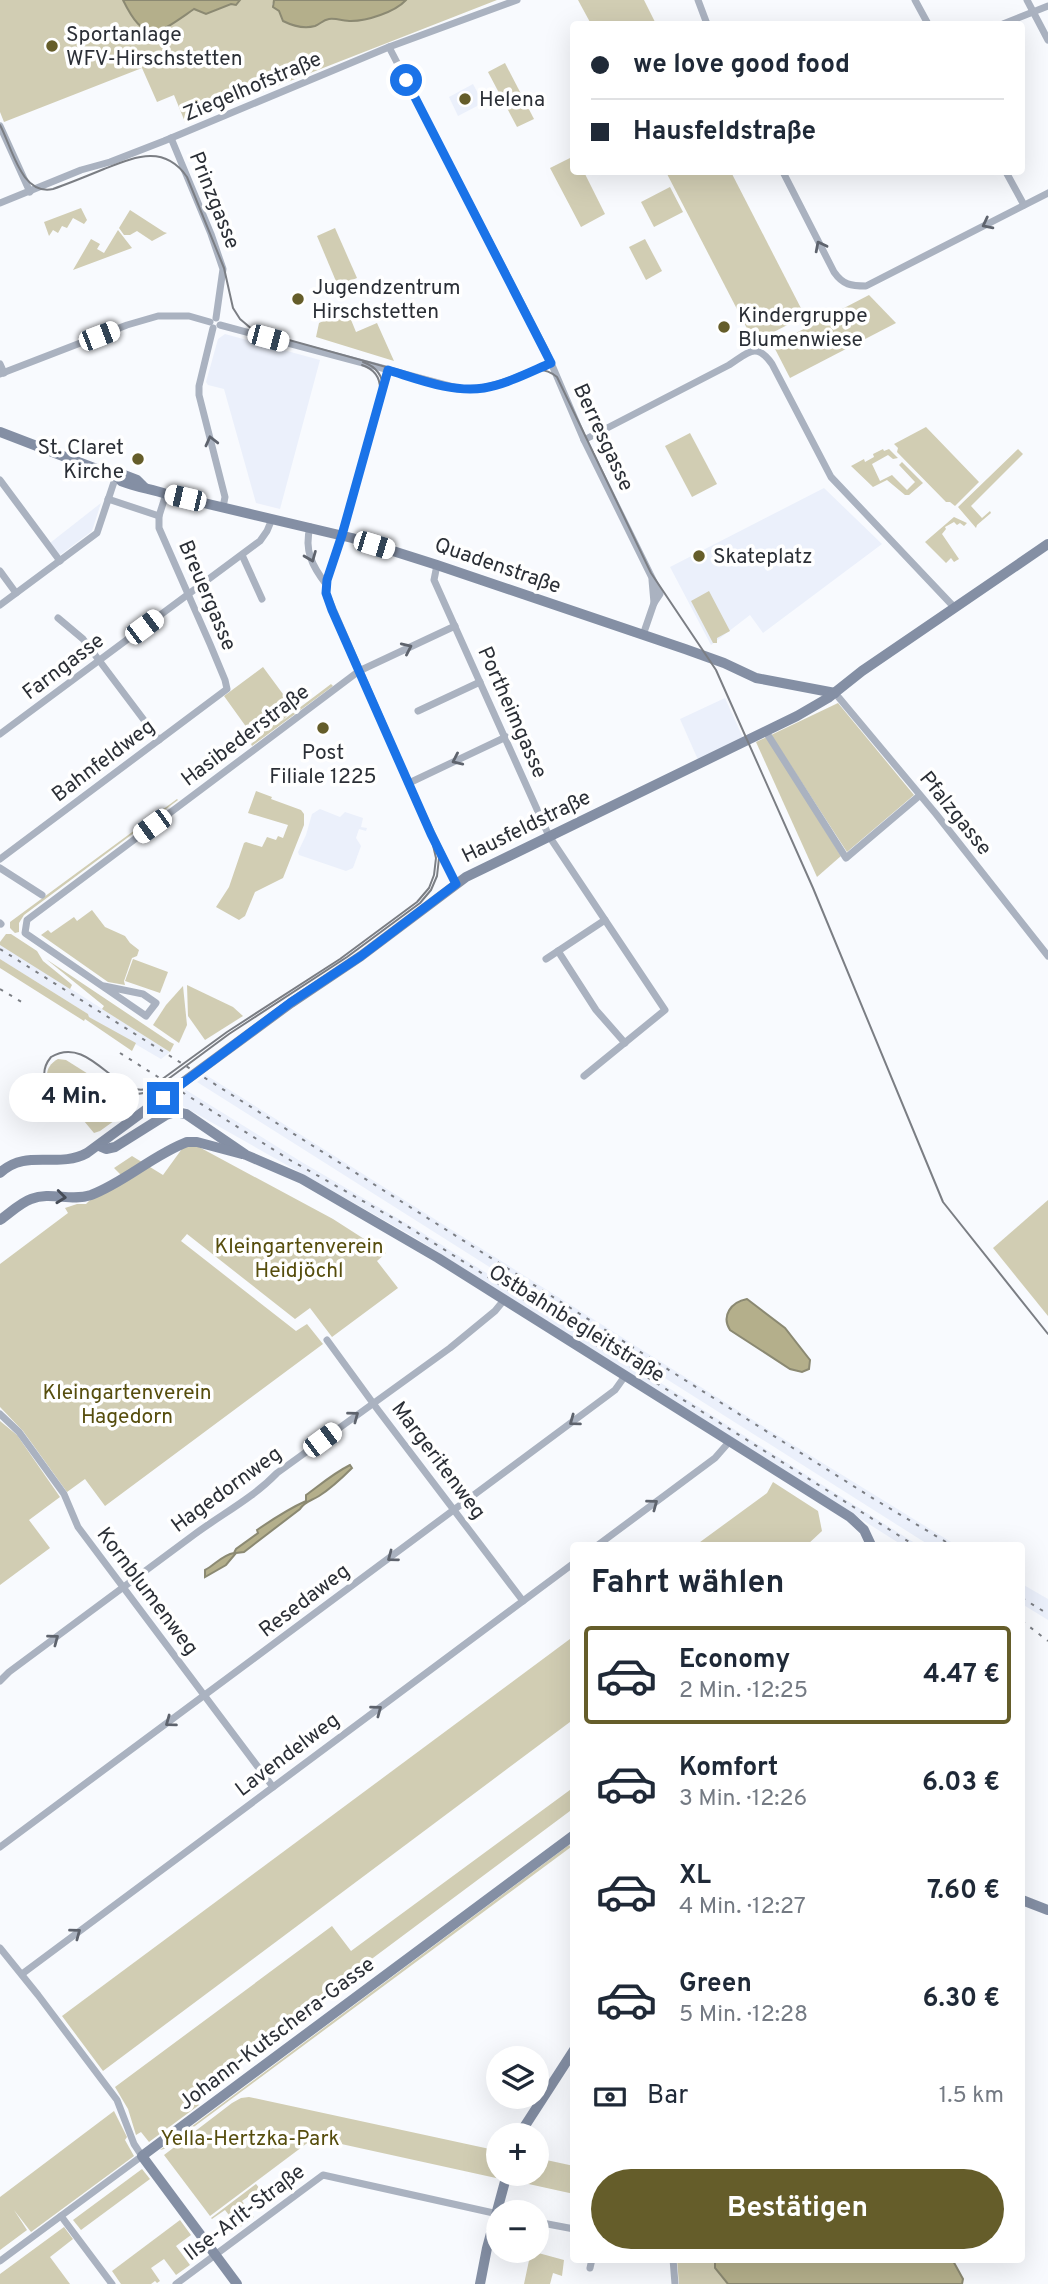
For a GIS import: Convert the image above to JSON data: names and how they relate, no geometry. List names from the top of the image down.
{
  "streets": {
    "street": [
      "Ziegelhofstraße",
      "Prinzgasse",
      "Berresgasse",
      "Quadenstraße",
      "Breuergasse",
      "Farngasse",
      "Portheimgasse",
      "Hasibederstraße",
      "Bahnfeldweg",
      "Pfalzgasse",
      "Hausfeldstraße",
      "Ostbahnbegleitstraße",
      "Margeritenweg",
      "Hagedornweg",
      "Kornblumenweg",
      "Resedaweg",
      "Lavendelweg",
      "Johann-Kutschera-Gasse",
      "Ilse-Arlt-Straße"
    ]
  },
  "crossings": [
    ["Ziegelhofstraße", "Prinzgasse"],
    ["Ziegelhofstraße", "Berresgasse"],
    ["Prinzgasse", "Quadenstraße"],
    ["Berresgasse", "Quadenstraße"],
    ["Quadenstraße", "Farngasse"],
    ["Quadenstraße", "Portheimgasse"],
    ["Quadenstraße", "Pfalzgasse"],
    ["Quadenstraße", "Hausfeldstraße"],
    ["Breuergasse", "Farngasse"],
    ["Breuergasse", "Bahnfeldweg"],
    ["Portheimgasse", "Hasibederstraße"],
    ["Portheimgasse", "Hausfeldstraße"],
    ["Pfalzgasse", "Hausfeldstraße"],
    ["Hausfeldstraße", "Ostbahnbegleitstraße"],
    ["Ostbahnbegleitstraße", "Hagedornweg"],
    ["Ostbahnbegleitstraße", "Resedaweg"],
    ["Margeritenweg", "Hagedornweg"],
    ["Margeritenweg", "Resedaweg"],
    ["Margeritenweg", "Lavendelweg"],
    ["Hagedornweg", "Kornblumenweg"],
    ["Kornblumenweg", "Resedaweg"],
    ["Kornblumenweg", "Lavendelweg"]
  ],
  "one_way": [
    "Prinzgasse",
    "Hagedornweg",
    "Resedaweg",
    "Lavendelweg"
  ],
  "parks": ["Kleingartenverein Heidjöchl", "Kleingartenverein Hagedorn", "Yella-Hertzka-Park"],
  "places": [
    "Sportanlage WFV-Hirschstetten",
    "Helena",
    "Jugendzentrum Hirschstetten",
    "Kindergruppe Blumenwiese",
    "St. Claret Kirche",
    "Skateplatz",
    "Post Filiale 1225"
  ],
  "page": {
    "banner": ["we love good food", "Hausfeldstraße"],
    "bubble": "4 Min.",
    "heading": "Fahrt wählen",
    "list": [
      {
        "name": "Economy",
        "note": "2 Min. · 12:25",
        "value": "4.47 €"
      },
      {
        "name": "Komfort",
        "note": "3 Min. · 12:26",
        "value": "6.03 €"
      },
      {
        "name": "XL",
        "note": "4 Min. · 12:27",
        "value": "7.60 €"
      },
      {
        "name": "Green",
        "note": "5 Min. · 12:28",
        "value": "6.30 €"
      }
    ],
    "map_buttons": ["+", "−"],
    "pay": ["Bar", "1.5 km"],
    "buttons": "Bestätigen"
  }
}
